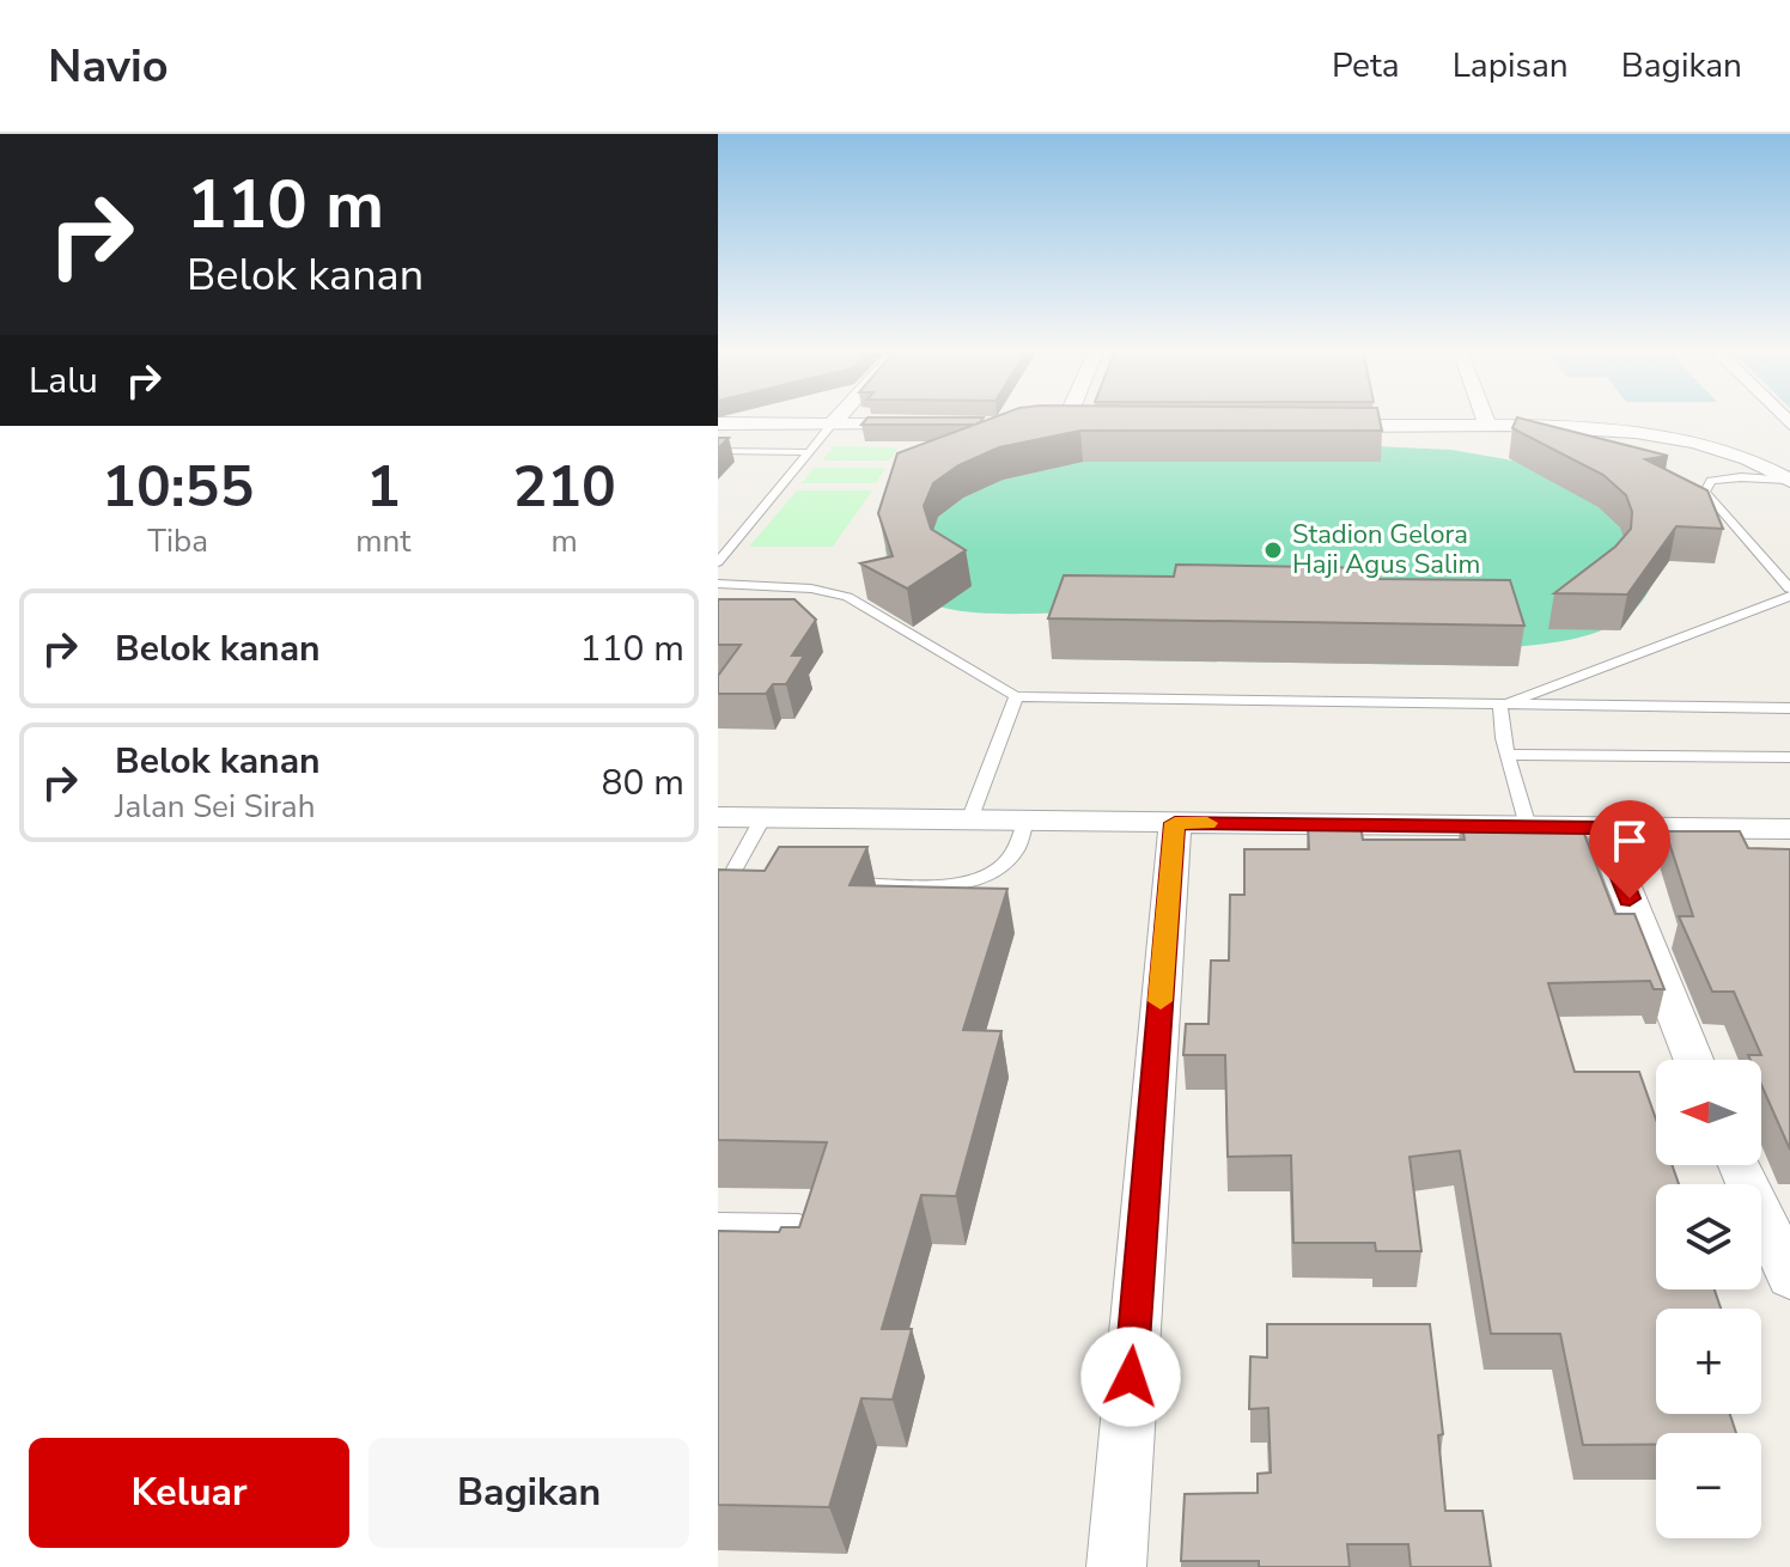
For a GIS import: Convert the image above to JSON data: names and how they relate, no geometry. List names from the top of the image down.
{
  "places": ["Stadion Gelora Haji Agus Salim"],
  "north": "left",
  "page": {
    "header": "Navio",
    "nav": ["Peta", "Lapisan", "Bagikan"],
    "turn": ["110 m", "Belok kanan"],
    "then": "Lalu",
    "eta": [
      "10:55",
      "Tiba",
      "1",
      "mnt",
      "210",
      "m"
    ],
    "list": [
      {
        "name": "Belok kanan",
        "value": "110 m"
      },
      {
        "name": "Belok kanan",
        "note": "Jalan Sei Sirah",
        "value": "80 m"
      }
    ],
    "map_buttons": ["+", "−"],
    "buttons": ["Keluar", "Bagikan"]
  }
}
